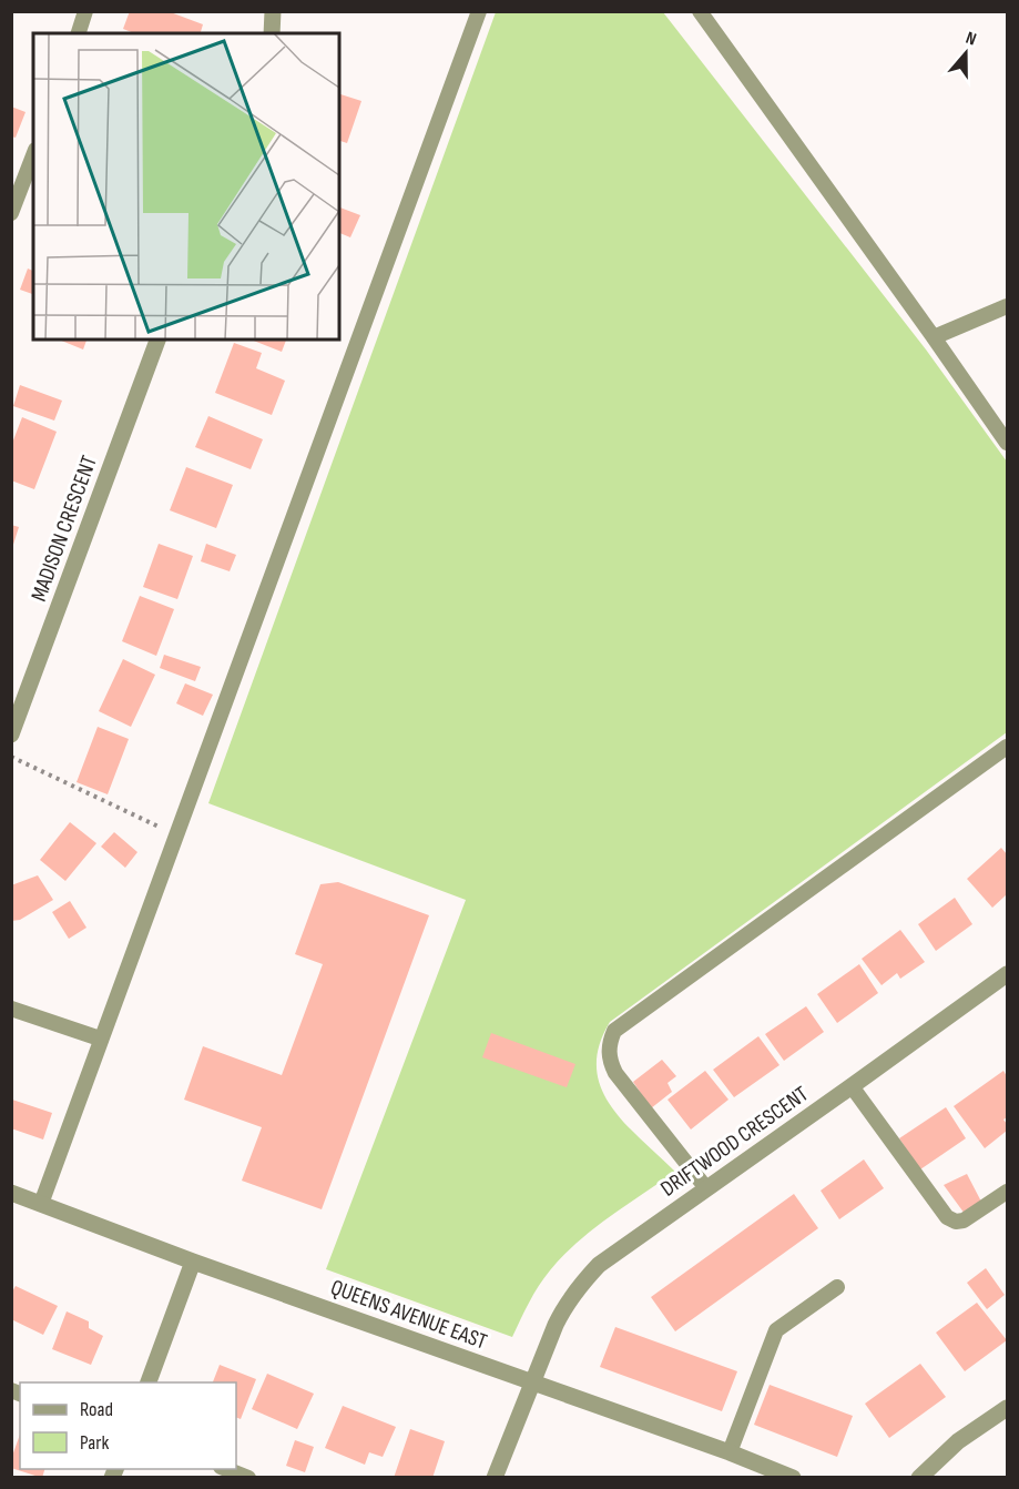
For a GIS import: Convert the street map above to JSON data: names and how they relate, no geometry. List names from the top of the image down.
{
  "streets": {
    "street": ["MADISON CRESCENT", "DRIFTWOOD CRESCENT", "QUEENS AVENUE EAST"]
  },
  "crossings": [
    ["DRIFTWOOD CRESCENT", "QUEENS AVENUE EAST"]
  ],
  "legend": ["Road", "Park"],
  "north": "top"
}
